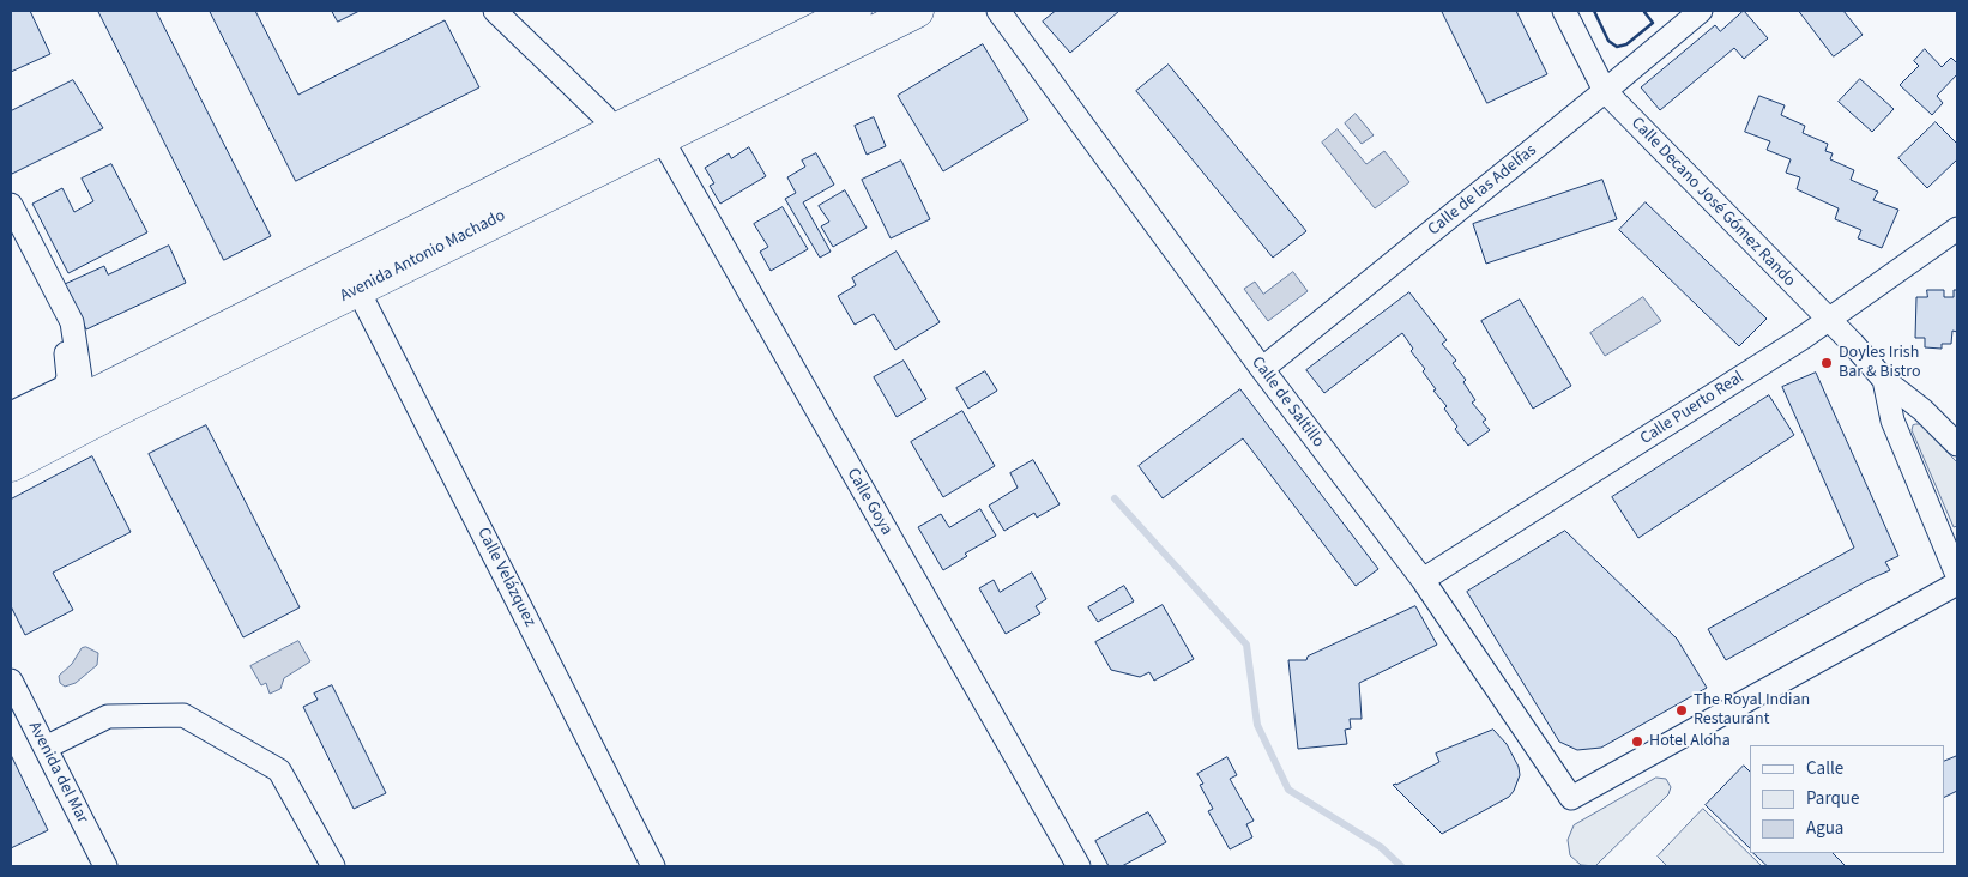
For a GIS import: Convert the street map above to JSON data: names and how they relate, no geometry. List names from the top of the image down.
{
  "streets": {
    "main road": ["Avenida Antonio Machado"],
    "street": [
      "Calle de las Adelfas",
      "Calle Decano José Gómez Rando",
      "Calle de Saltillo",
      "Calle Puerto Real",
      "Calle Goya",
      "Calle Velázquez",
      "Avenida del Mar"
    ]
  },
  "crossings": [
    ["Calle de las Adelfas", "Calle Decano José Gómez Rando"],
    ["Calle de las Adelfas", "Calle de Saltillo"],
    ["Calle Decano José Gómez Rando", "Calle Puerto Real"],
    ["Avenida Antonio Machado", "Calle Goya"],
    ["Avenida Antonio Machado", "Calle Velázquez"],
    ["Calle de Saltillo", "Calle Puerto Real"]
  ],
  "places": ["Doyles Irish Bar & Bistro", "The Royal Indian Restaurant", "Hotel Aloha"],
  "legend": ["Calle", "Parque", "Agua"]
}
